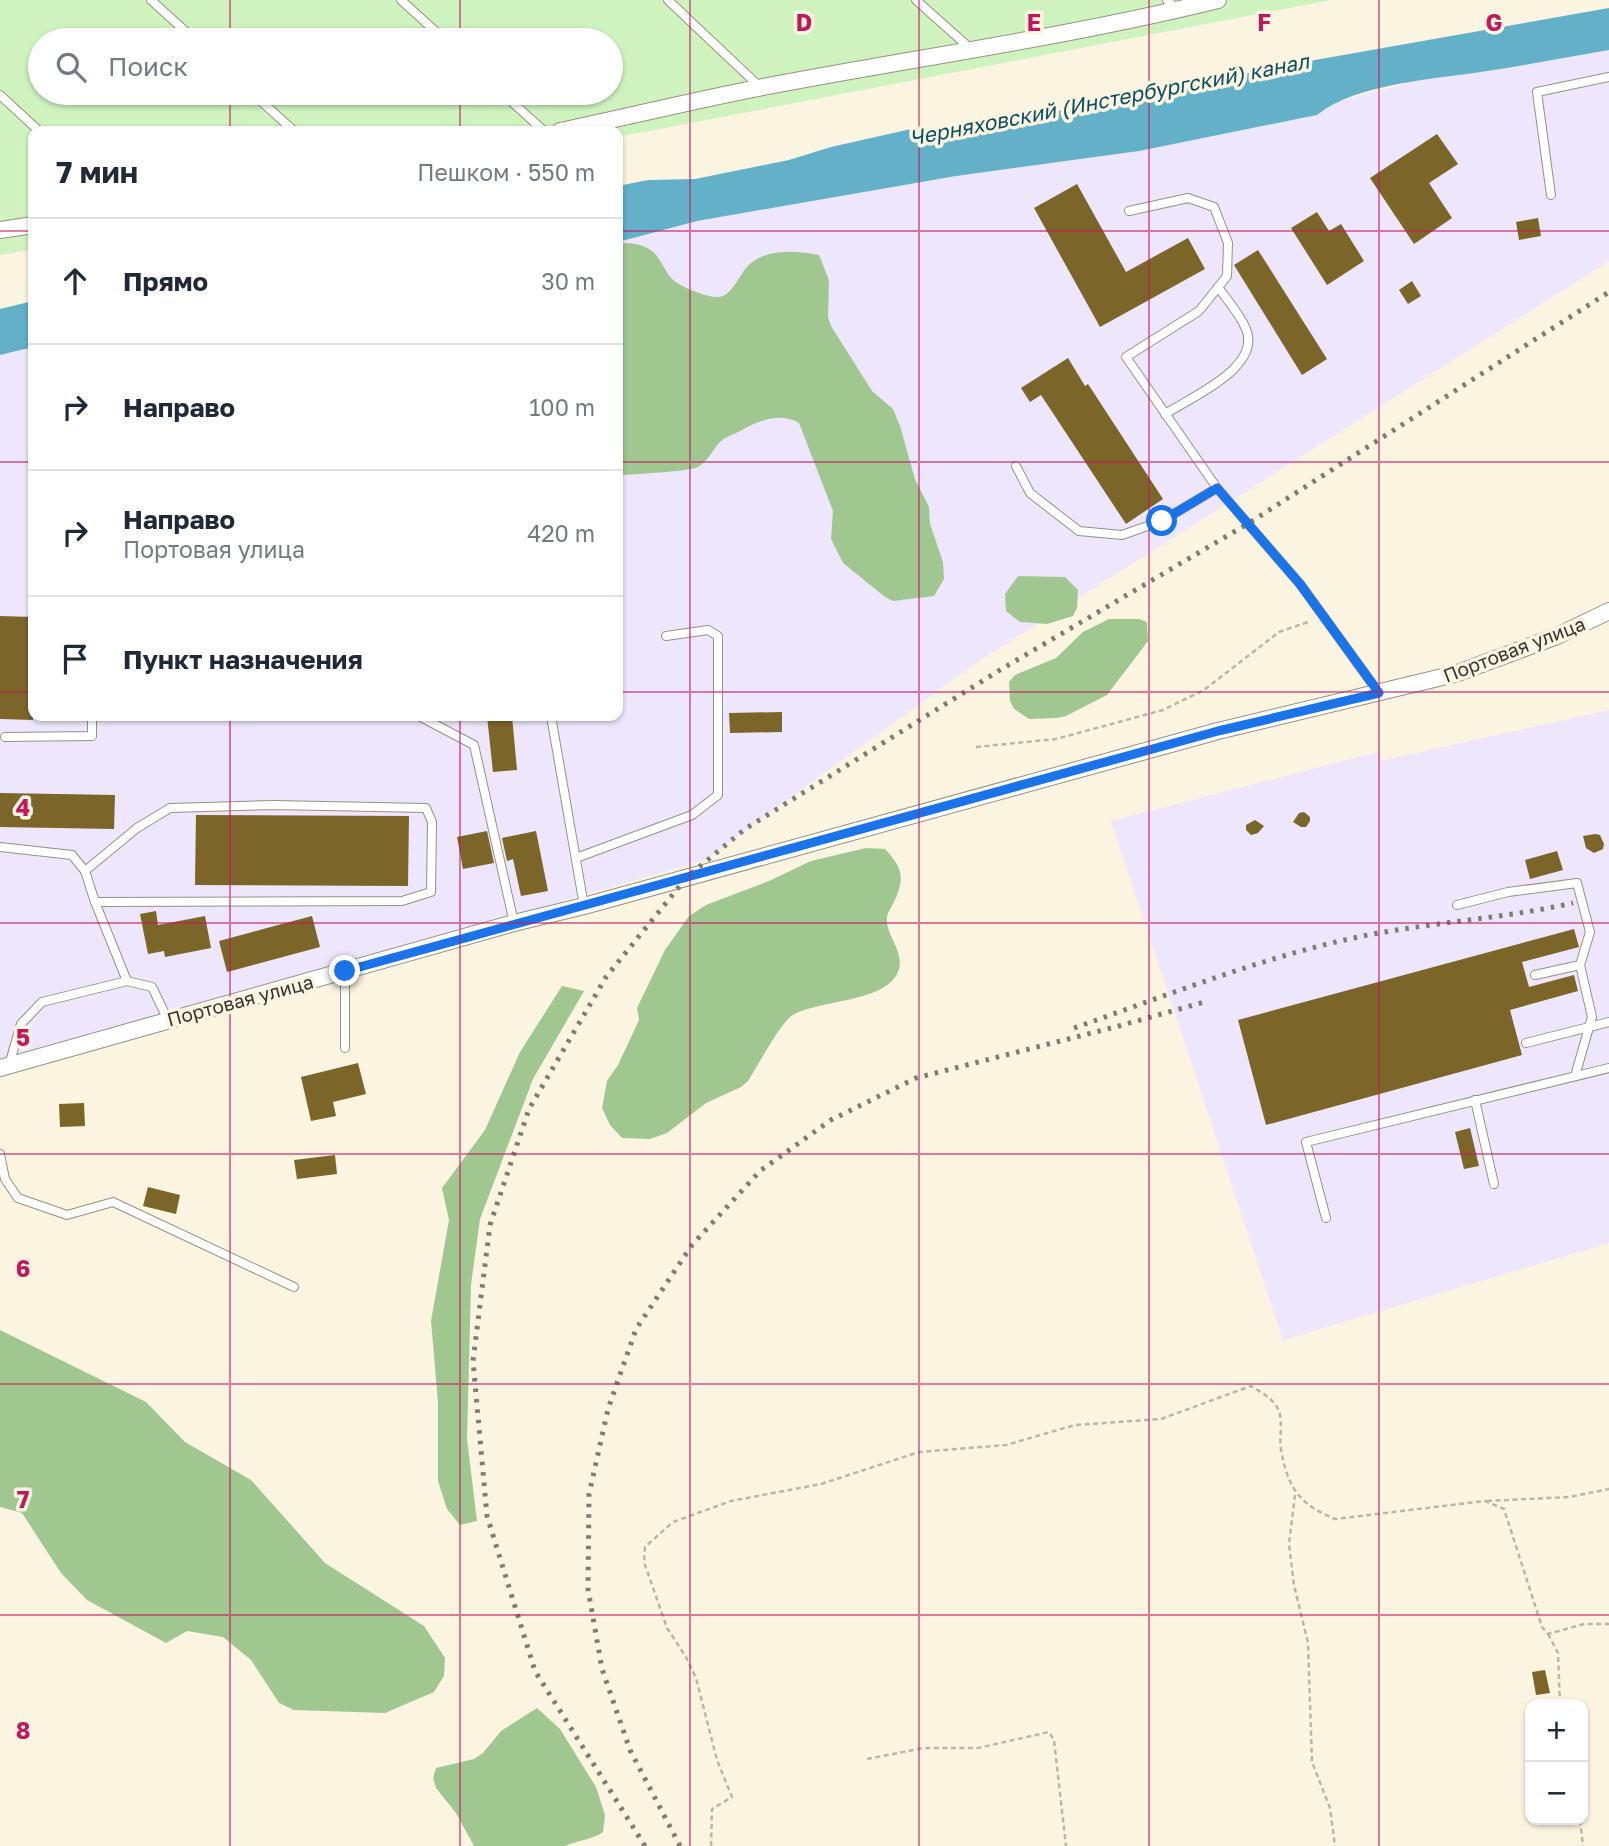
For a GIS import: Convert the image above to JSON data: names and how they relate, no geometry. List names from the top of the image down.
{
  "streets": {
    "street": ["Портовая улица"]
  },
  "water": ["Черняховский (Инстербургский) канал"],
  "page": {
    "search": "Поиск",
    "heading": ["7 мин", "Пешком · 550 m"],
    "list": [
      ["Прямо", "30 m"],
      ["Направо", "100 m"],
      ["Направо", "Портовая улица", "420 m"],
      "Пункт назначения"
    ],
    "map_buttons": ["+", "−"]
  },
  "grid": {
    "columns": [
      "D",
      "E",
      "F",
      "G"
    ],
    "rows": [
      "4",
      "5",
      "6",
      "7",
      "8"
    ]
  }
}
